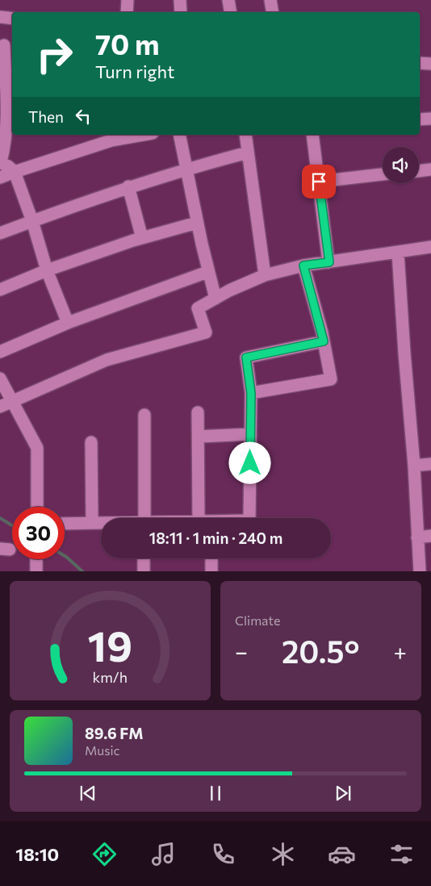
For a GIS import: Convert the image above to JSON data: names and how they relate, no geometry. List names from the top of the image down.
{
  "page": {
    "turn": ["70 m", "Turn right"],
    "then": "Then",
    "limit": "30",
    "trip": "18:11 · 1 min · 240 m",
    "tile": "Climate",
    "heat": ["−", "20.5°", "+"],
    "song": ["89.6 FM", "Music"],
    "tabs": "18:10",
    "gauge": ["19", "km/h"]
  }
}
